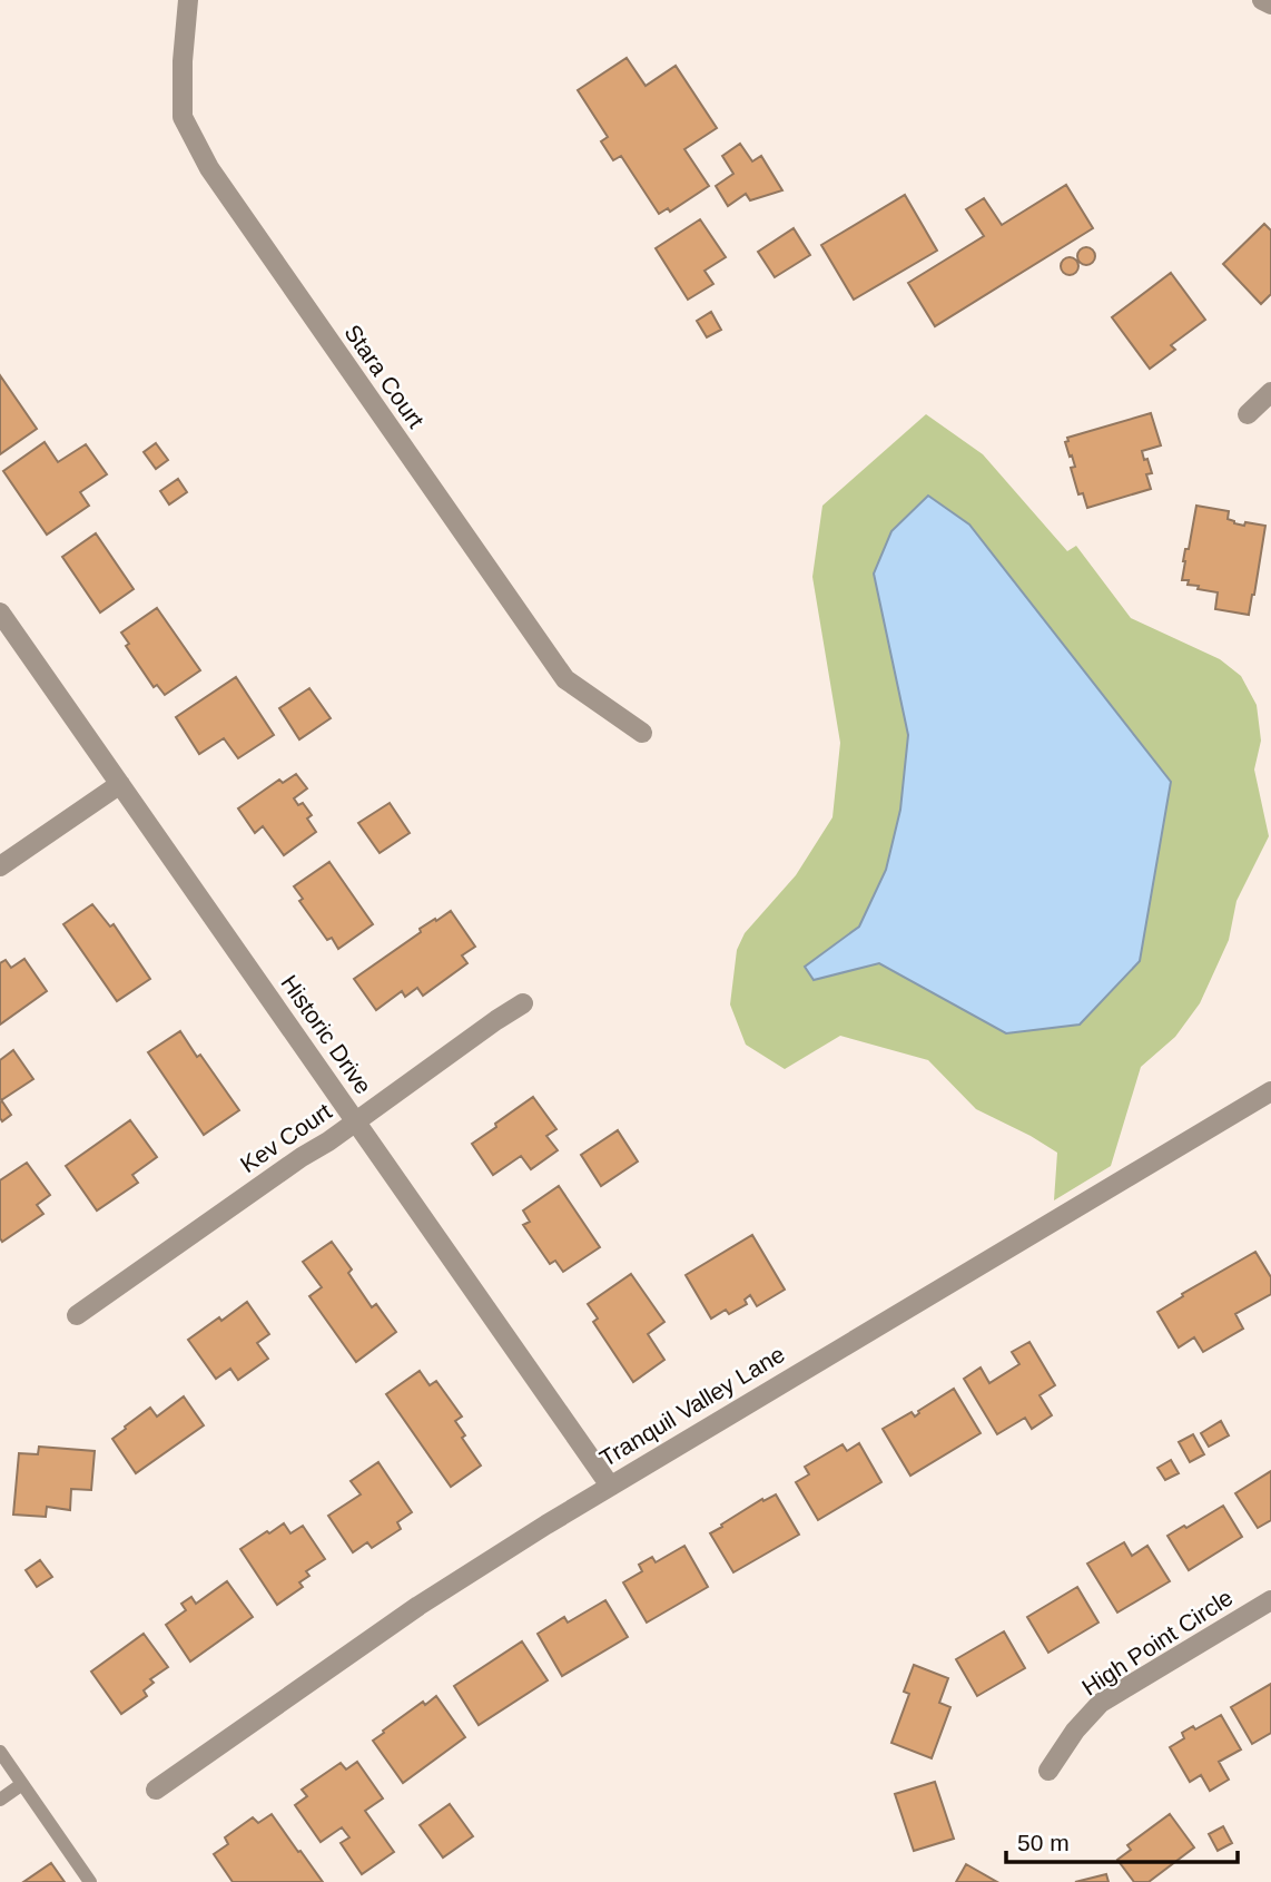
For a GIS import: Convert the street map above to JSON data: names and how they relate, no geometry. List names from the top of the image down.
{
  "streets": {
    "street": [
      "Stara Court",
      "Historic Drive",
      "Kev Court",
      "Tranquil Valley Lane",
      "High Point Circle"
    ]
  },
  "crossings": [
    ["Historic Drive", "Kev Court"],
    ["Historic Drive", "Tranquil Valley Lane"]
  ],
  "scale_bar": "50 m"
}
